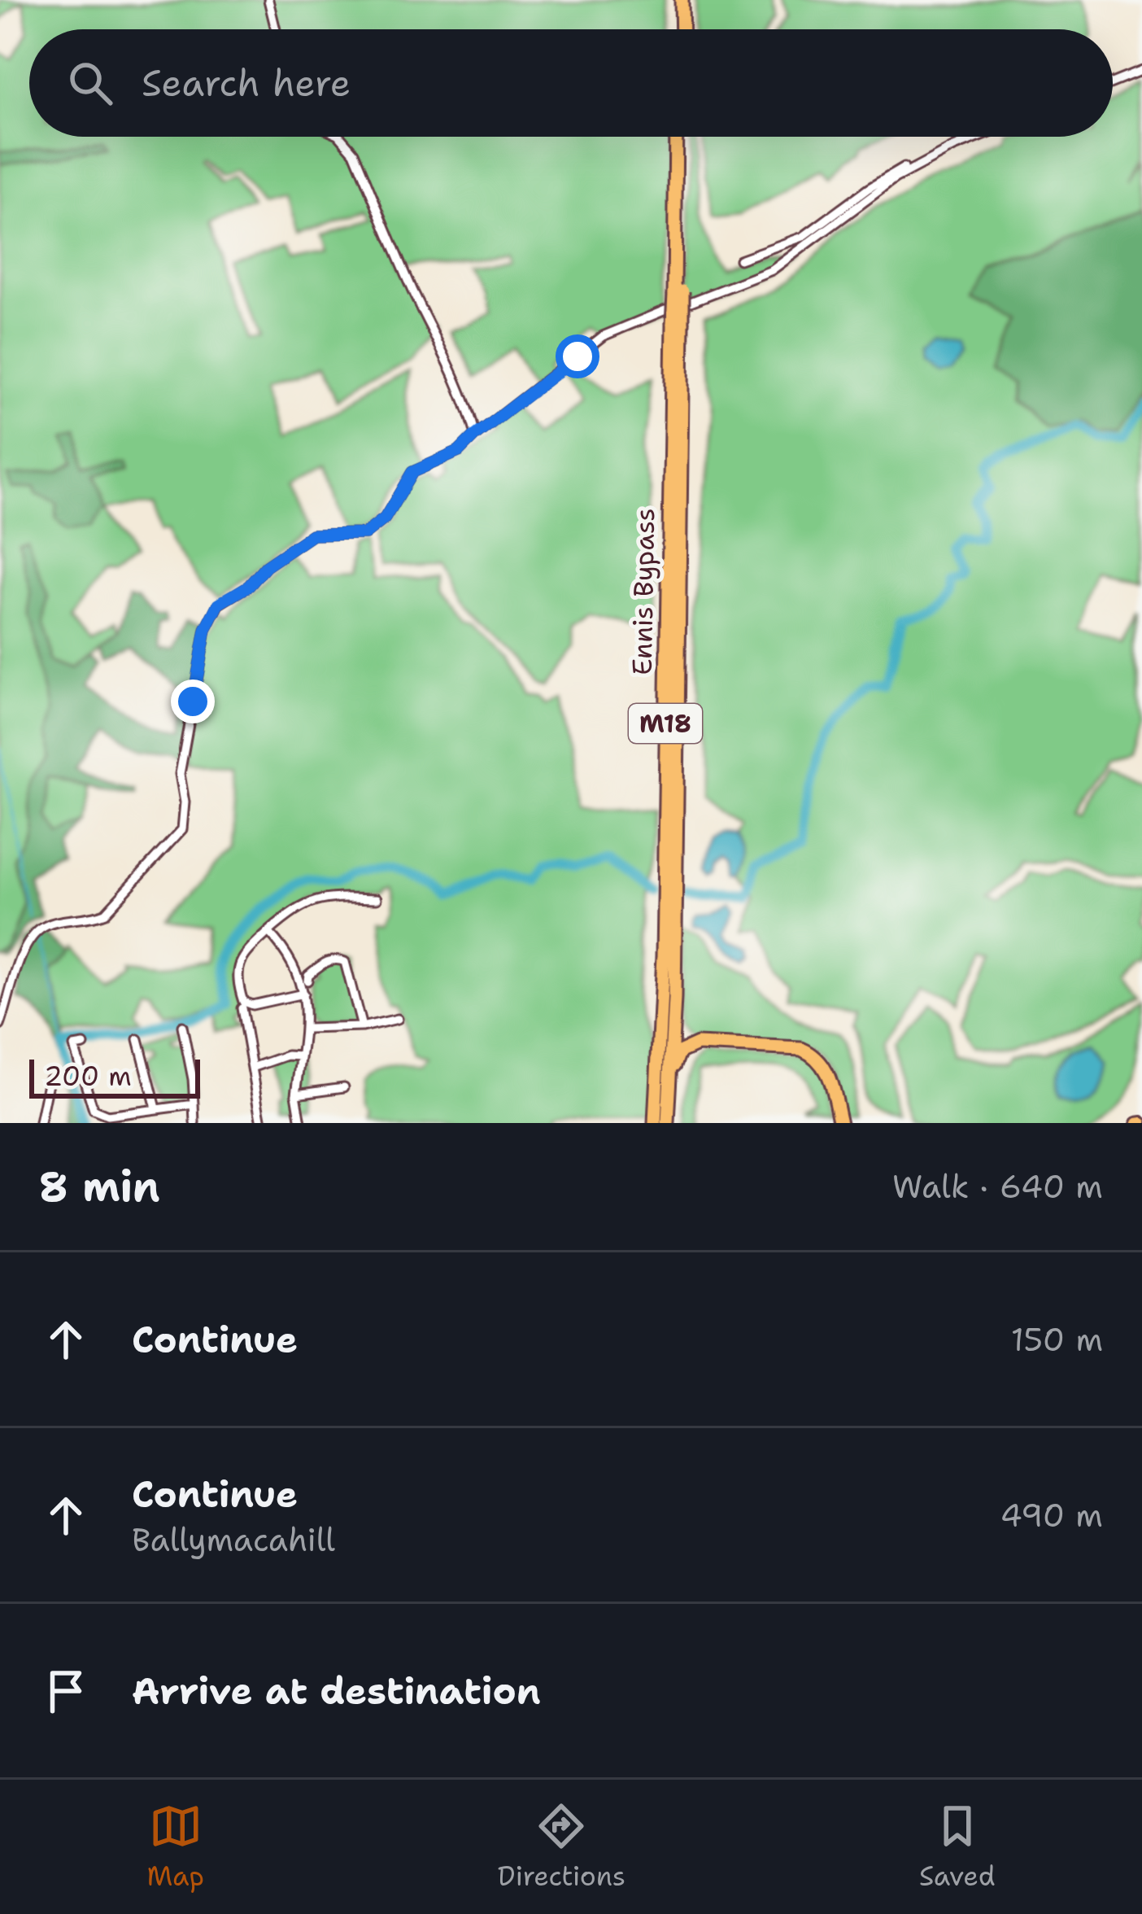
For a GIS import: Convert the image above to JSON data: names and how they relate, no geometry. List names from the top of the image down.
{
  "streets": {
    "highway": ["Ennis Bypass", "M18"]
  },
  "scale_bar": "200 m",
  "page": {
    "search": "Search here",
    "scale": "200 m",
    "heading": ["8 min", "Walk · 640 m"],
    "list": [
      ["Continue", "150 m"],
      ["Continue", "Ballymacahill", "490 m"],
      "Arrive at destination"
    ],
    "nav": ["Map", "Directions", "Saved"]
  }
}
